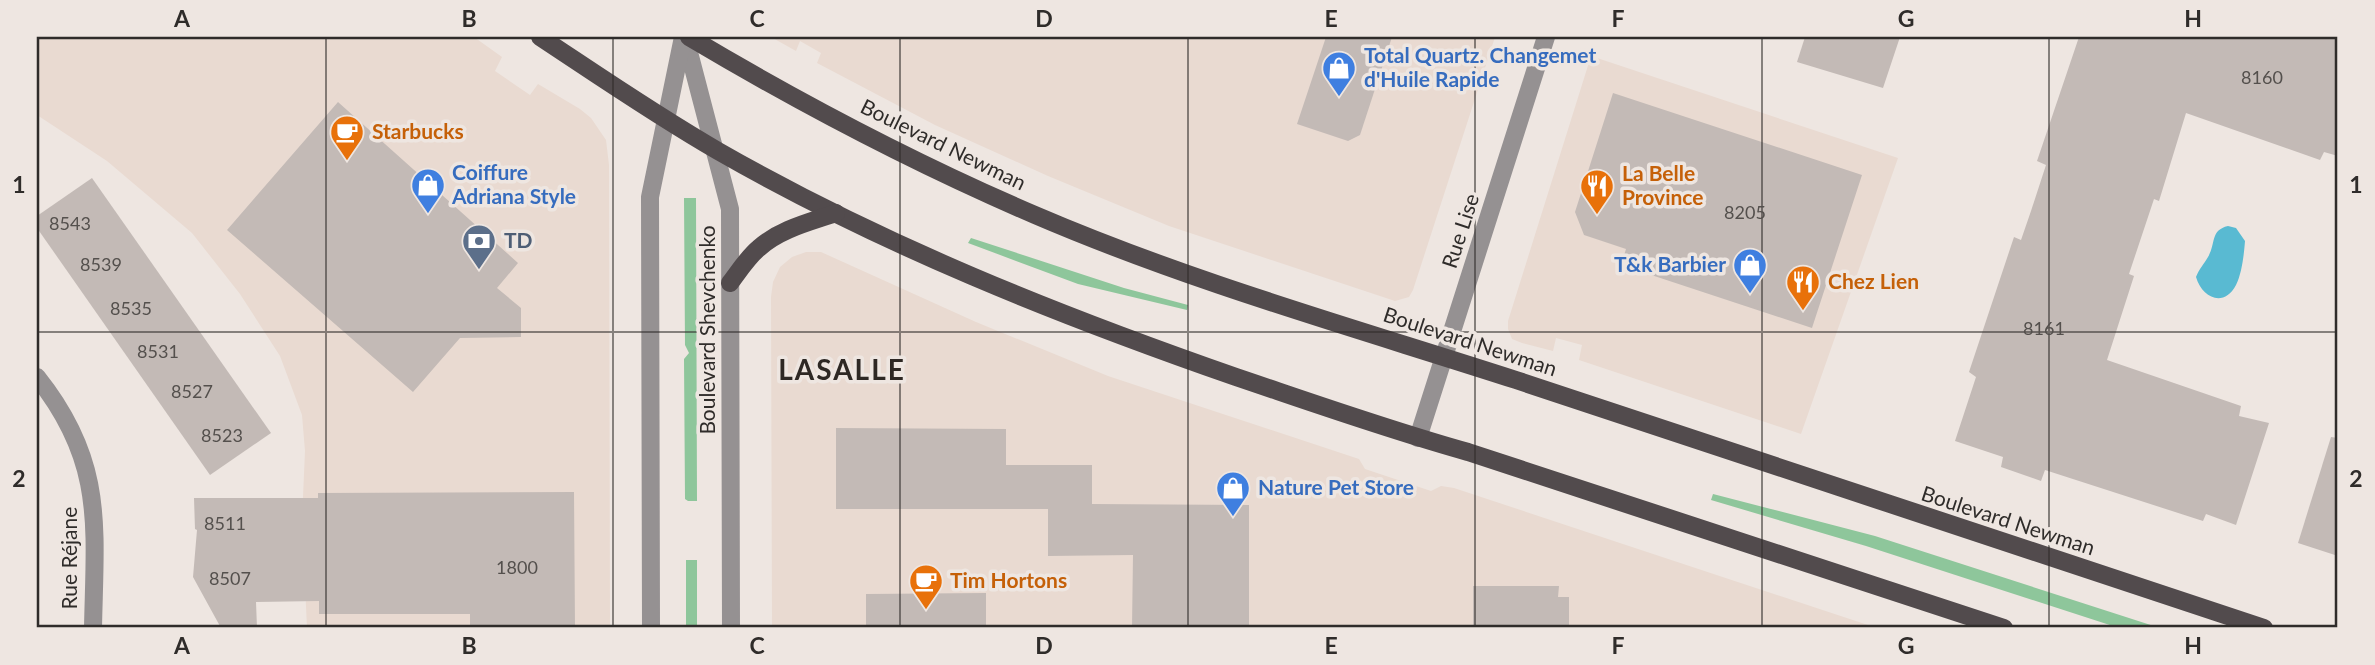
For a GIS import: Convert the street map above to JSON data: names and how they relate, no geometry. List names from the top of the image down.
{
  "streets": {
    "main road": ["Boulevard Newman"],
    "street": ["Rue Lise", "Boulevard Shevchenko", "Rue Réjane"]
  },
  "crossings": [
    ["Boulevard Newman", "Rue Lise"],
    ["Boulevard Newman", "Boulevard Shevchenko"]
  ],
  "districts": ["LASALLE"],
  "places": {
    "shop": [
      "Total Quartz. Changemet d'Huile Rapide",
      "Coiffure Adriana Style",
      "T&k Barbier",
      "Nature Pet Store"
    ],
    "cafe": ["Starbucks", "Tim Hortons"],
    "restaurant": ["La Belle Province", "Chez Lien"],
    "bank": ["TD"]
  },
  "house_numbers": [
    "8160",
    "8205",
    "8543",
    "8539",
    "8535",
    "8161",
    "8531",
    "8527",
    "8523",
    "8511",
    "1800",
    "8507"
  ],
  "grid": {
    "columns": [
      "A",
      "B",
      "C",
      "D",
      "E",
      "F",
      "G",
      "H"
    ],
    "rows": ["1", "2"]
  }
}
